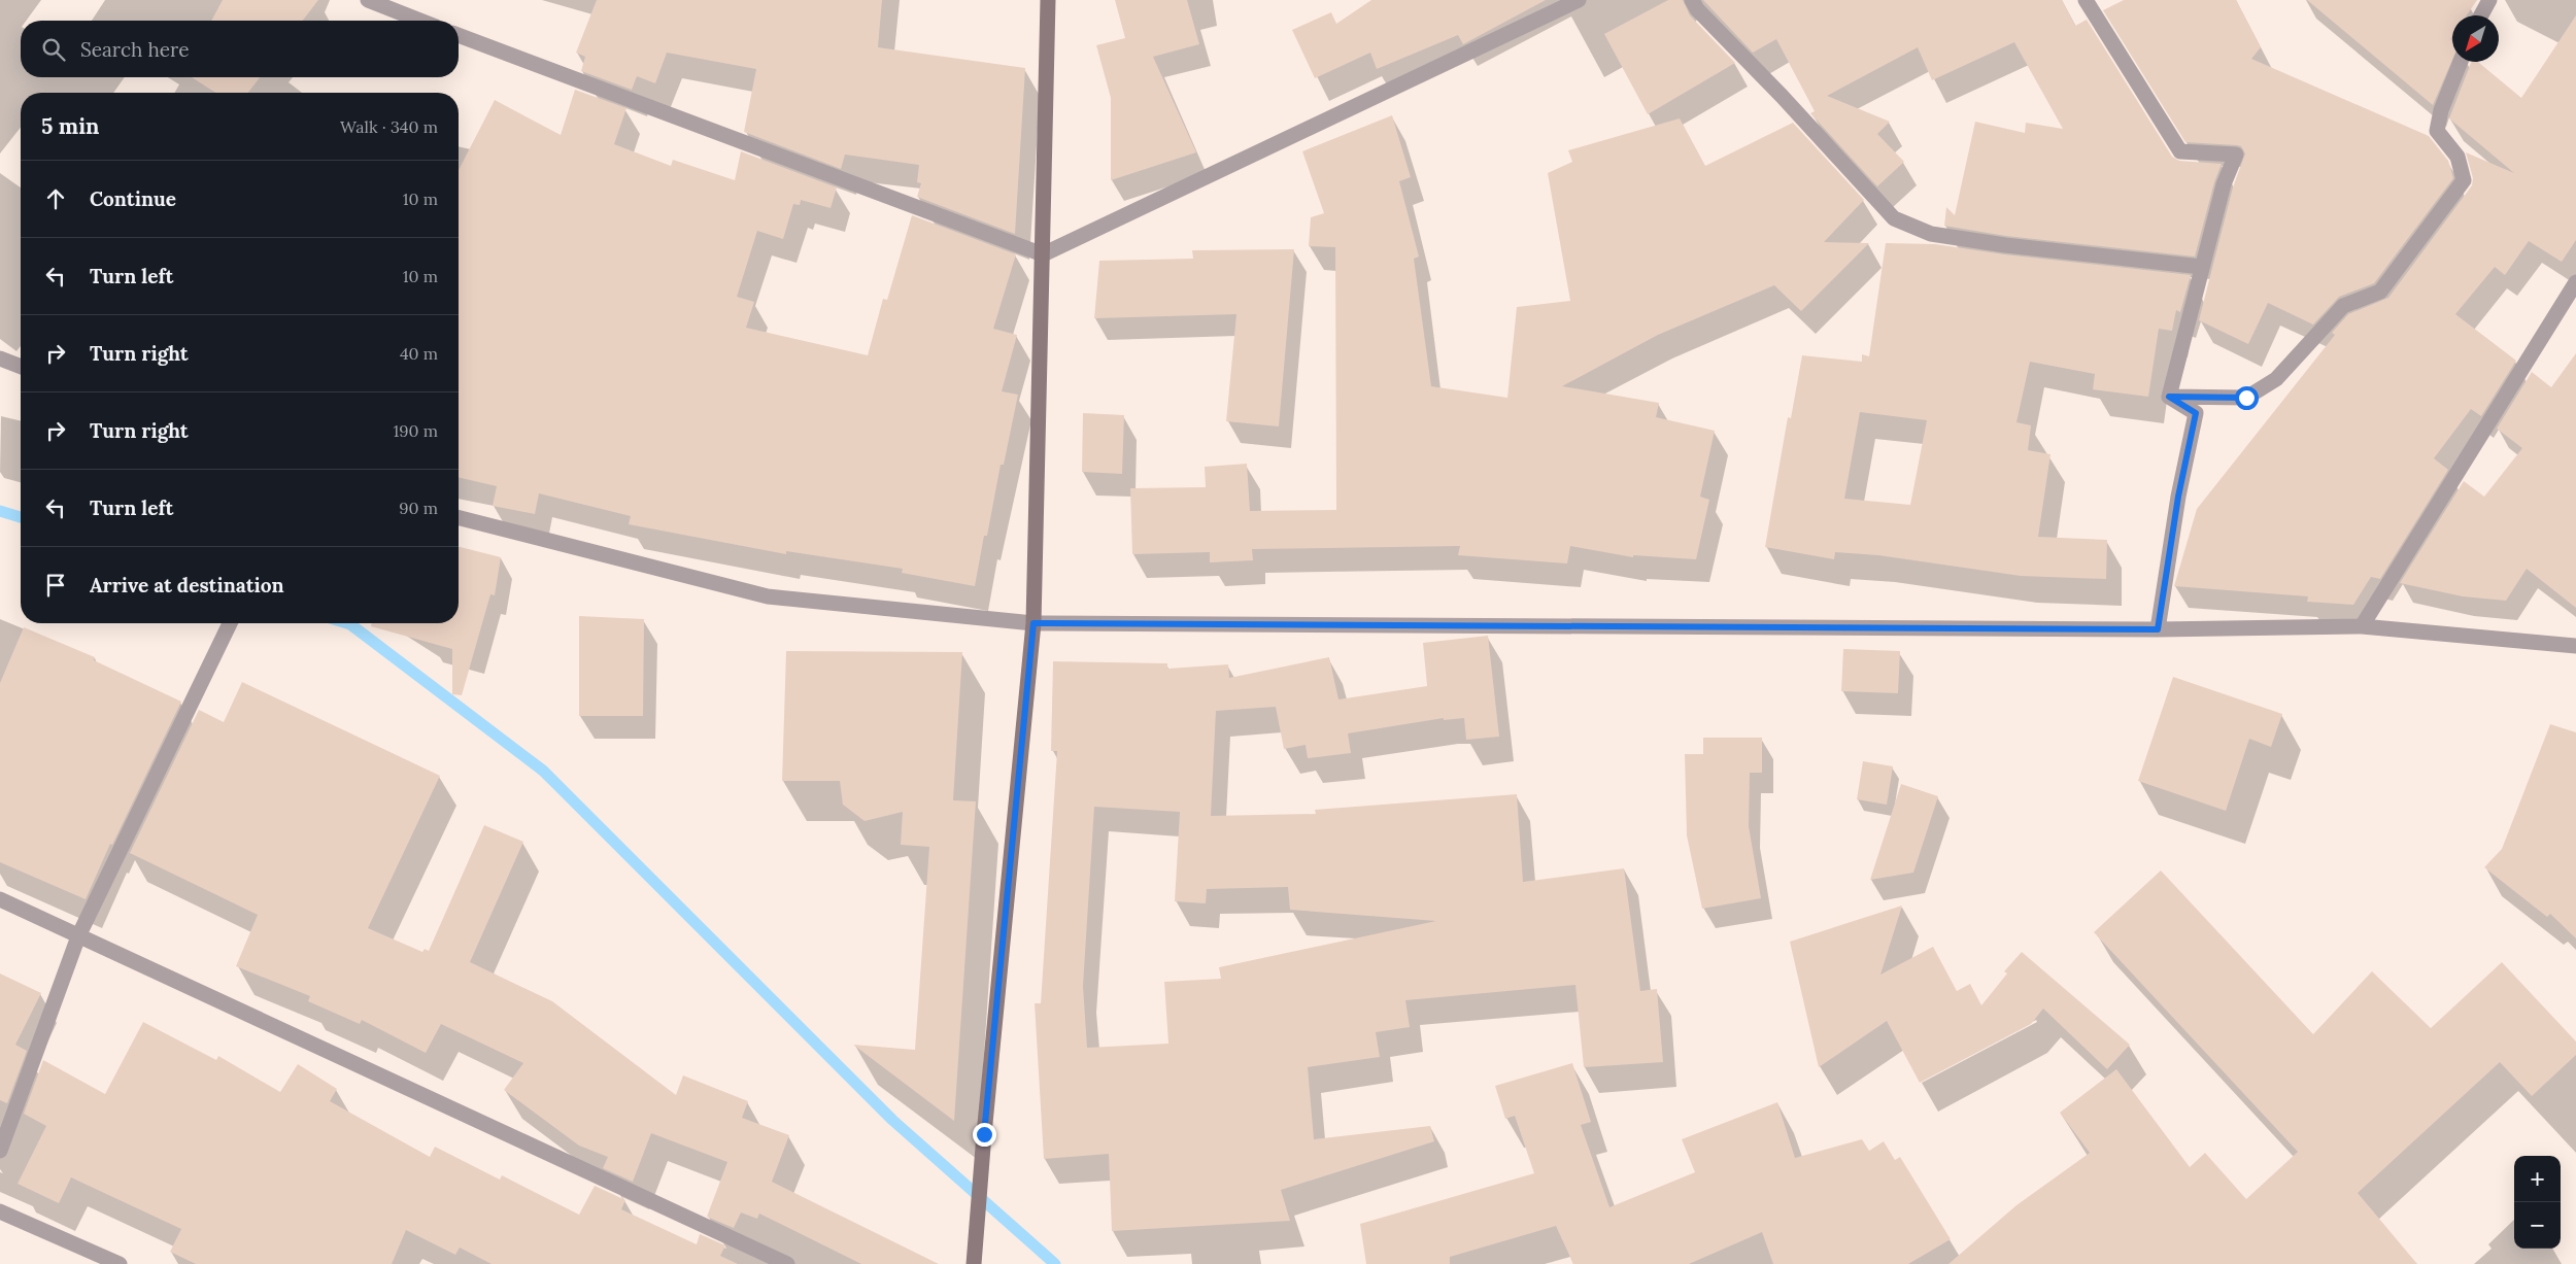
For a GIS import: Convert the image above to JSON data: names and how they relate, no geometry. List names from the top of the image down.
{
  "north": "bottom left",
  "page": {
    "search": "Search here",
    "heading": ["5 min", "Walk · 340 m"],
    "list": [
      ["Continue", "10 m"],
      ["Turn left", "10 m"],
      ["Turn right", "40 m"],
      ["Turn right", "190 m"],
      ["Turn left", "90 m"],
      "Arrive at destination"
    ],
    "map_buttons": ["+", "−"]
  }
}
